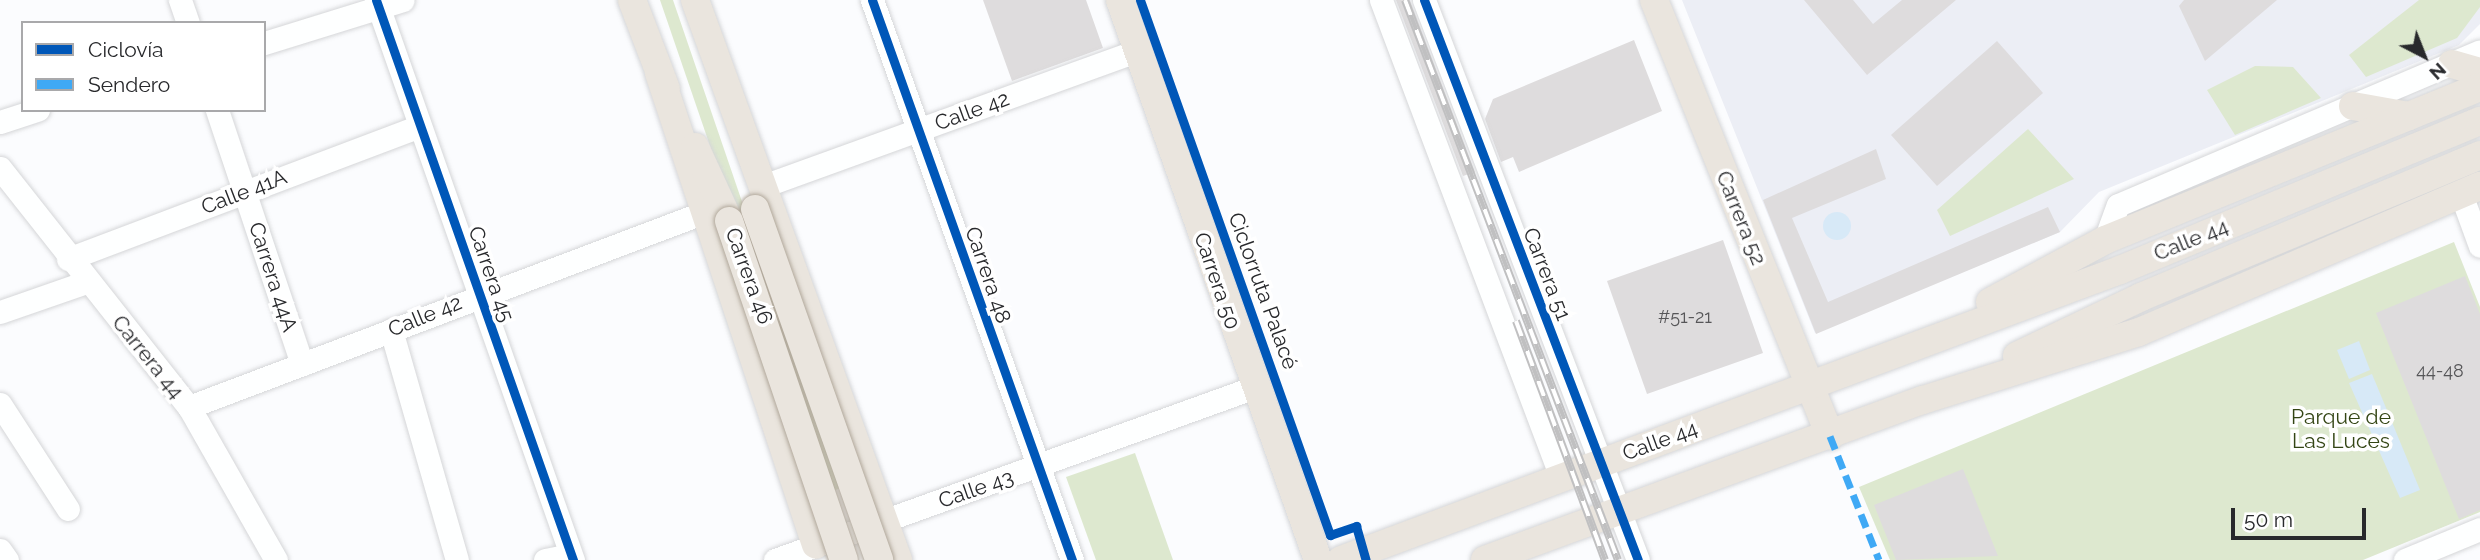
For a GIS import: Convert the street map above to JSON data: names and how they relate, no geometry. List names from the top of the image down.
{
  "streets": {
    "main road": [
      "Carrera 52",
      "Calle 44",
      "Carrera 46",
      "Carrera 50"
    ],
    "street": [
      "Calle 42",
      "Calle 41A",
      "Carrera 45",
      "Carrera 51",
      "Carrera 48",
      "Carrera 44A",
      "Carrera 44",
      "Calle 43"
    ],
    "cycle path": ["Ciclorruta Palacé"]
  },
  "crossings": [
    ["Calle 42", "Carrera 45"],
    ["Calle 42", "Carrera 48"],
    ["Calle 42", "Carrera 46"],
    ["Calle 42", "Carrera 44A"],
    ["Calle 42", "Carrera 50"],
    ["Calle 42", "Carrera 44"],
    ["Calle 41A", "Carrera 45"],
    ["Calle 41A", "Carrera 44A"],
    ["Calle 41A", "Carrera 44"],
    ["Carrera 52", "Calle 44"],
    ["Calle 44", "Carrera 51"],
    ["Carrera 48", "Calle 43"],
    ["Carrera 46", "Calle 43"],
    ["Carrera 50", "Calle 43"]
  ],
  "parks": ["Parque de Las Luces"],
  "house_numbers": ["#51-21", "44-48"],
  "legend": ["Ciclovía", "Sendero"],
  "scale_bar": "50 m",
  "north": "bottom right"
}
